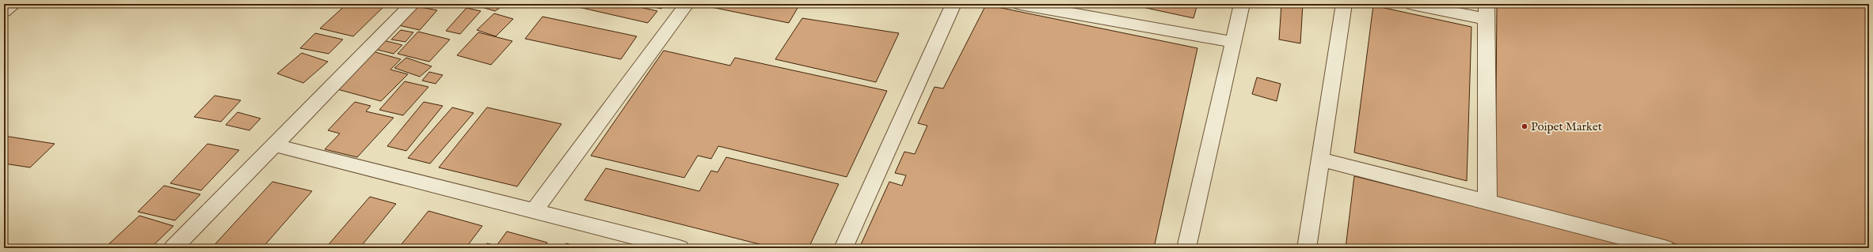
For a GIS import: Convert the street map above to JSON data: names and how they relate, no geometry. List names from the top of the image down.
{
  "places": ["Poipet Market"]
}
